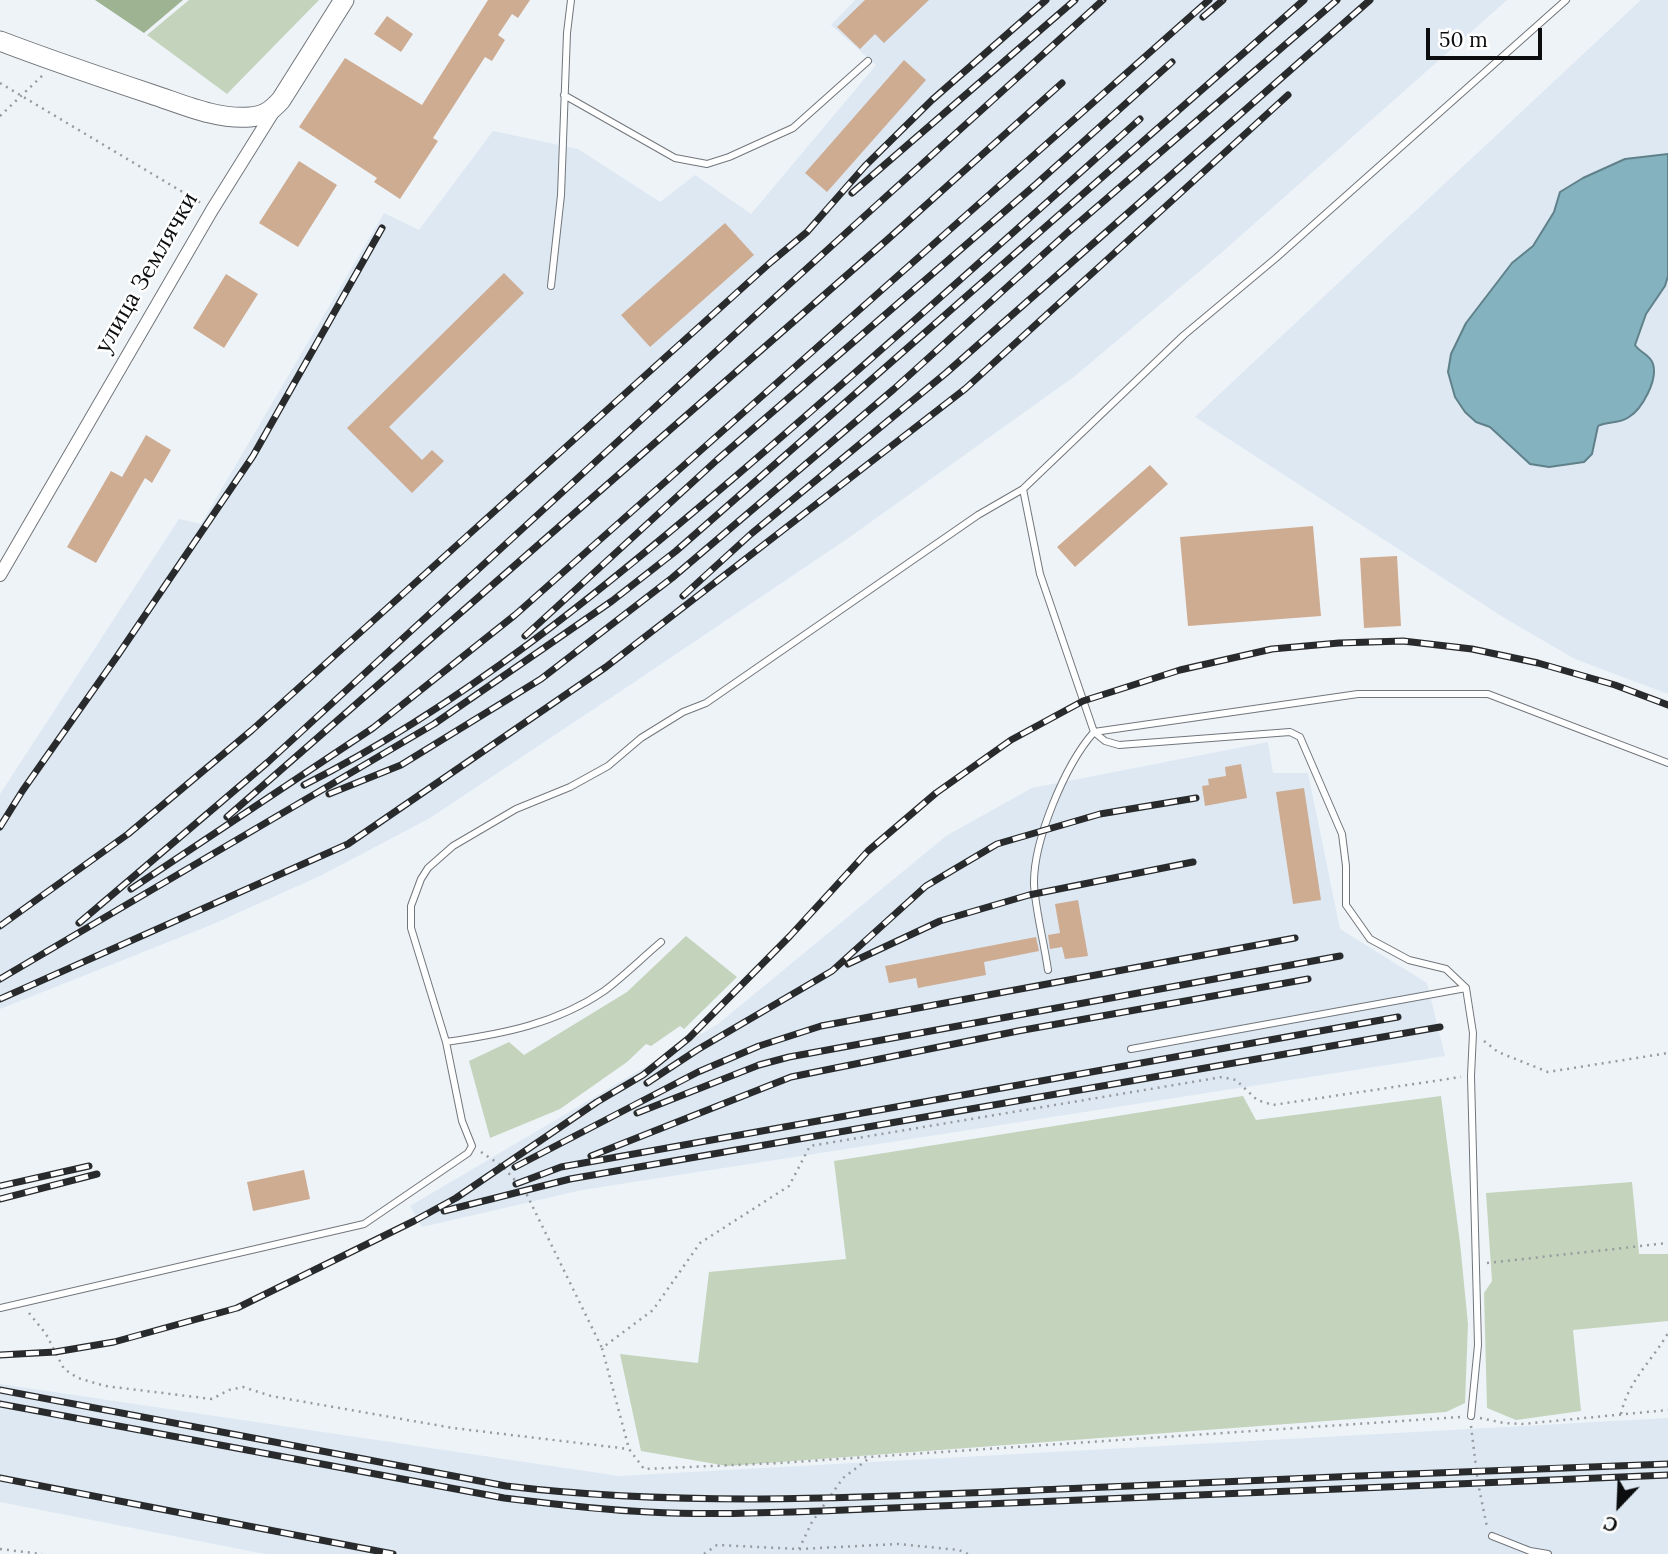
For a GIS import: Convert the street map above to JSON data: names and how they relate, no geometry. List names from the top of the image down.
{
  "streets": {
    "street": ["улица Землячки"]
  },
  "scale_bar": "50 m",
  "north": "bottom left"
}
